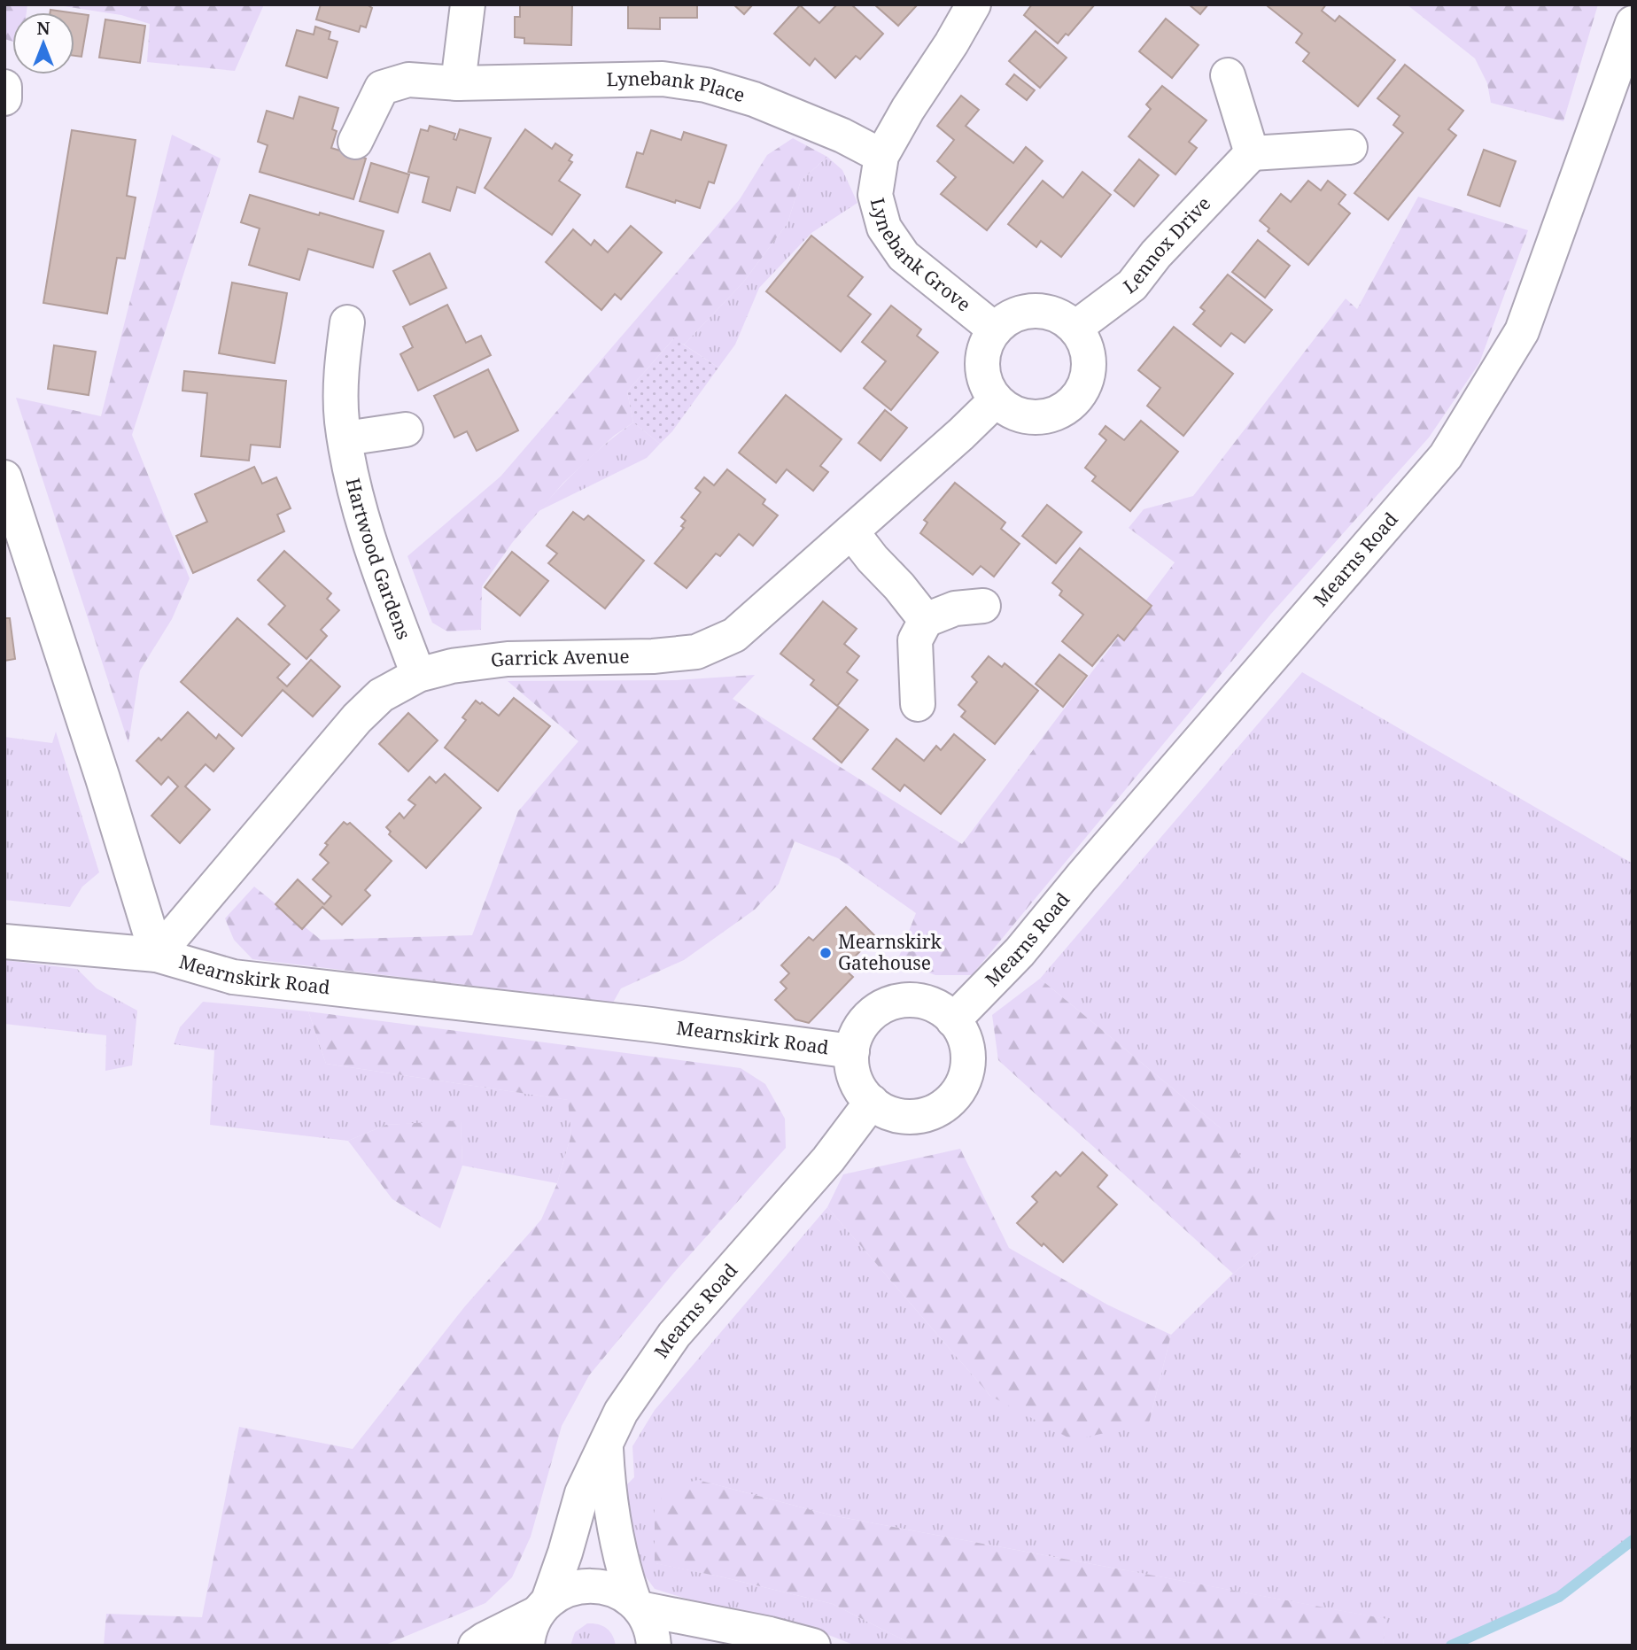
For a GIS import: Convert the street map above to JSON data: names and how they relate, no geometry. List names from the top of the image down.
{
  "streets": {
    "main road": [
      "Lynebank Place",
      "Lennox Drive",
      "Lynebank Grove",
      "Hartwood Gardens",
      "Mearns Road",
      "Garrick Avenue",
      "Mearnskirk Road"
    ]
  },
  "crossings": [
    ["Lynebank Place", "Lynebank Grove"],
    ["Lennox Drive", "Lynebank Grove"],
    ["Lennox Drive", "Garrick Avenue"],
    ["Lynebank Grove", "Garrick Avenue"],
    ["Hartwood Gardens", "Garrick Avenue"],
    ["Mearns Road", "Mearnskirk Road"],
    ["Garrick Avenue", "Mearnskirk Road"]
  ],
  "places": ["Mearnskirk Gatehouse"],
  "north": "top"
}
